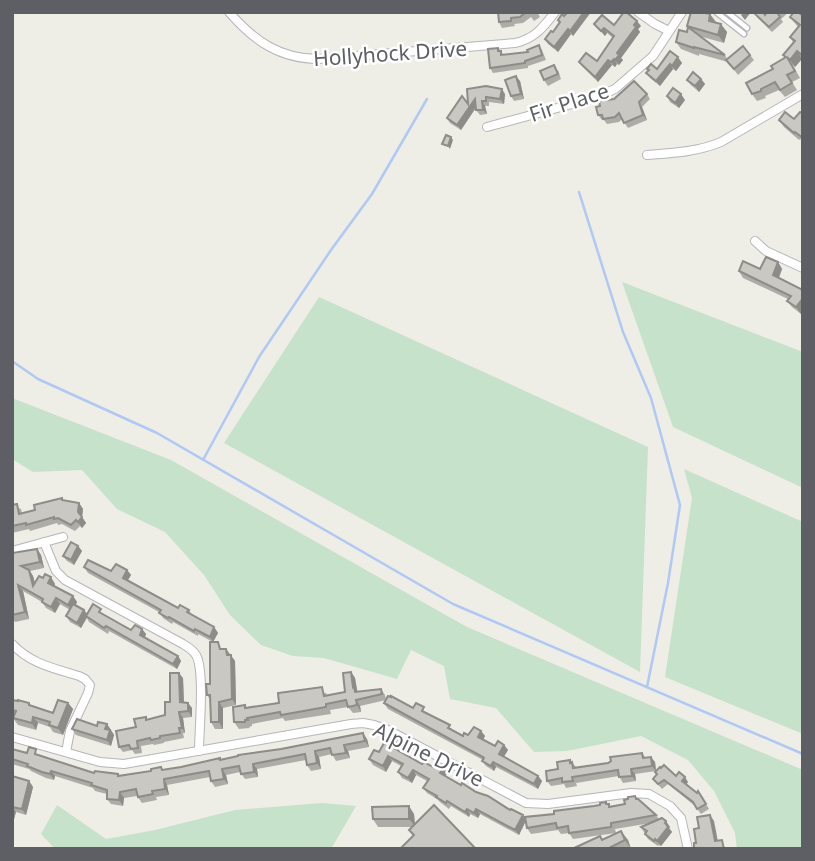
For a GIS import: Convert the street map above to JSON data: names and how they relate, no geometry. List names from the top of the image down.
{
  "streets": {
    "street": ["Hollyhock Drive", "Fir Place", "Alpine Drive"]
  }
}
